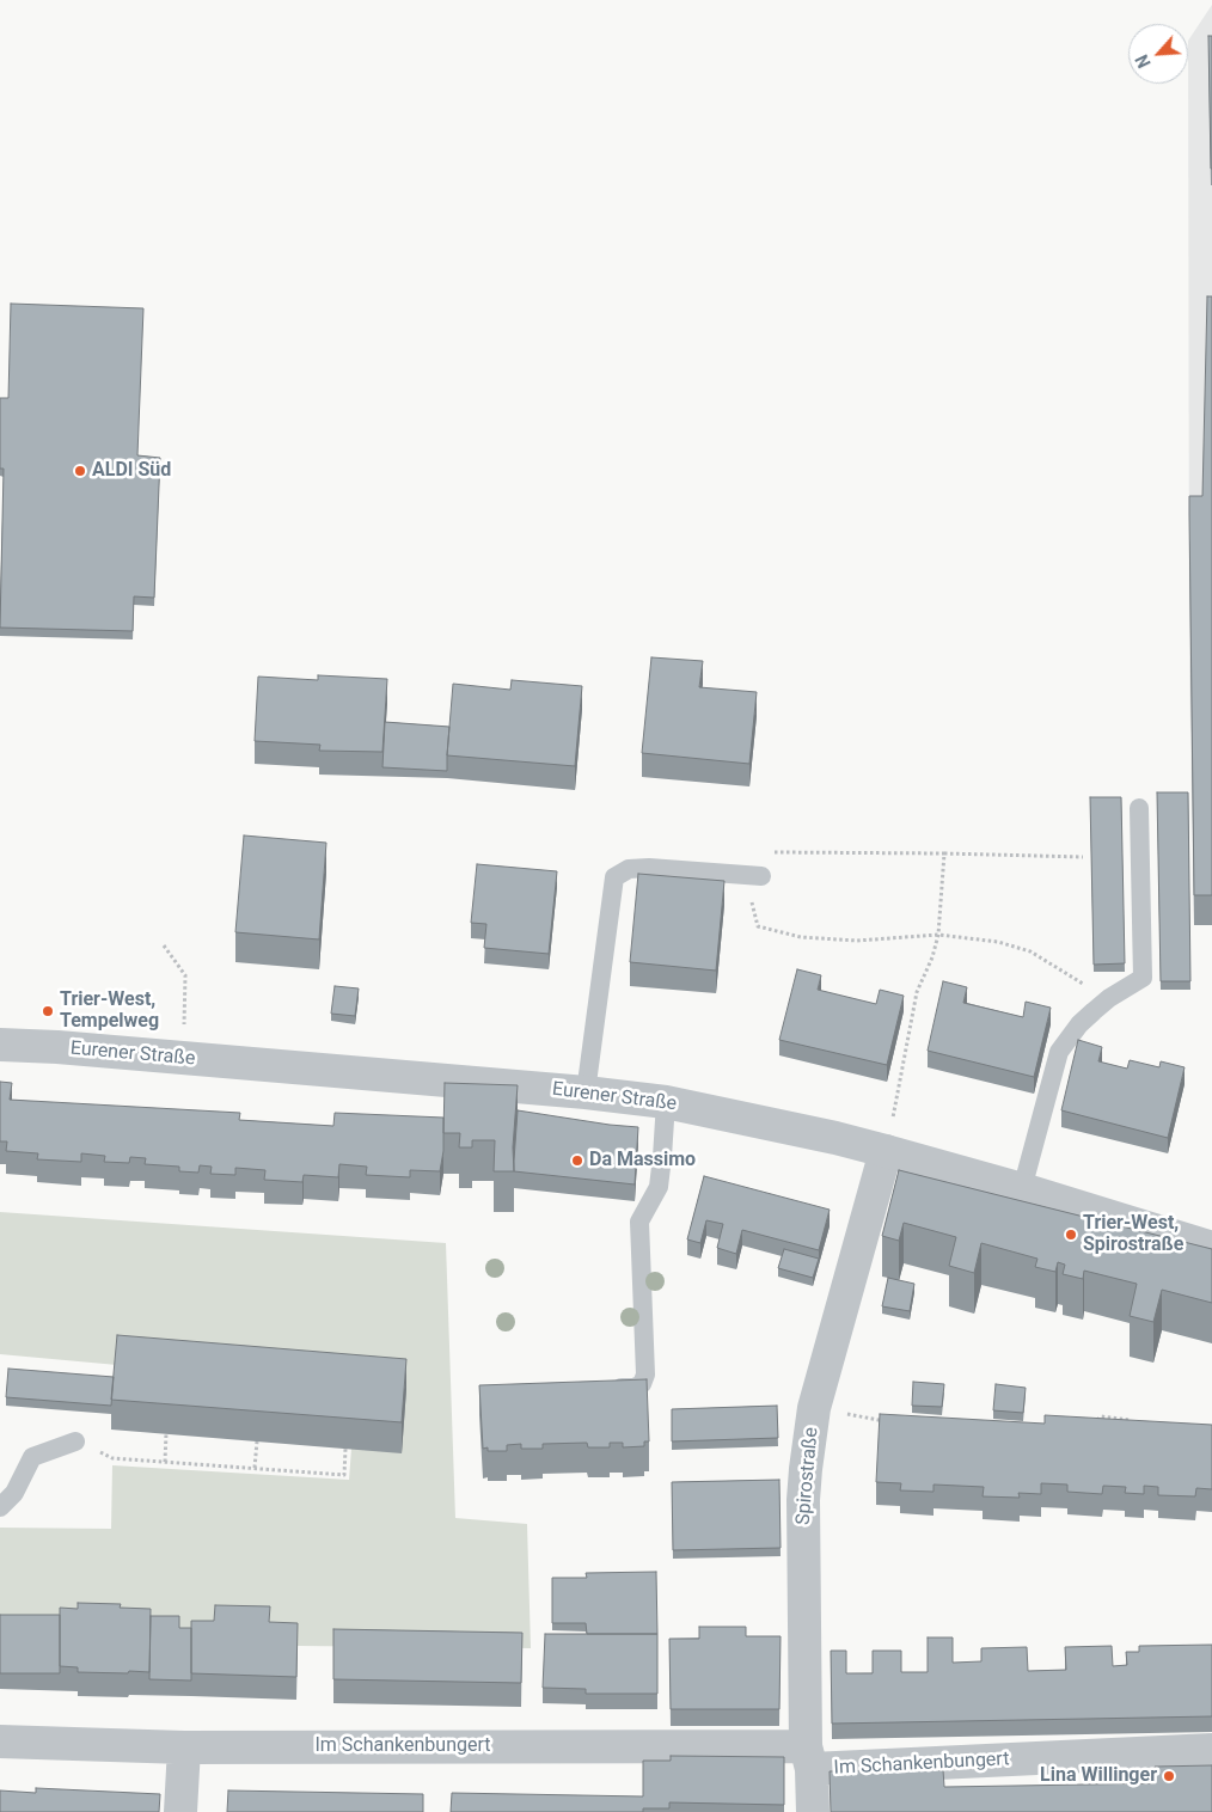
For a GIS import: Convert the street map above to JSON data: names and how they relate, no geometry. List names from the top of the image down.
{
  "streets": {
    "street": ["Eurener Straße", "Spirostraße", "Im Schankenbungert"]
  },
  "crossings": [
    ["Eurener Straße", "Spirostraße"],
    ["Spirostraße", "Im Schankenbungert"]
  ],
  "places": [
    "ALDI Süd",
    "Trier-West, Tempelweg",
    "Da Massimo",
    "Trier-West, Spirostraße",
    "Lina Willinger"
  ],
  "north": "bottom left"
}
